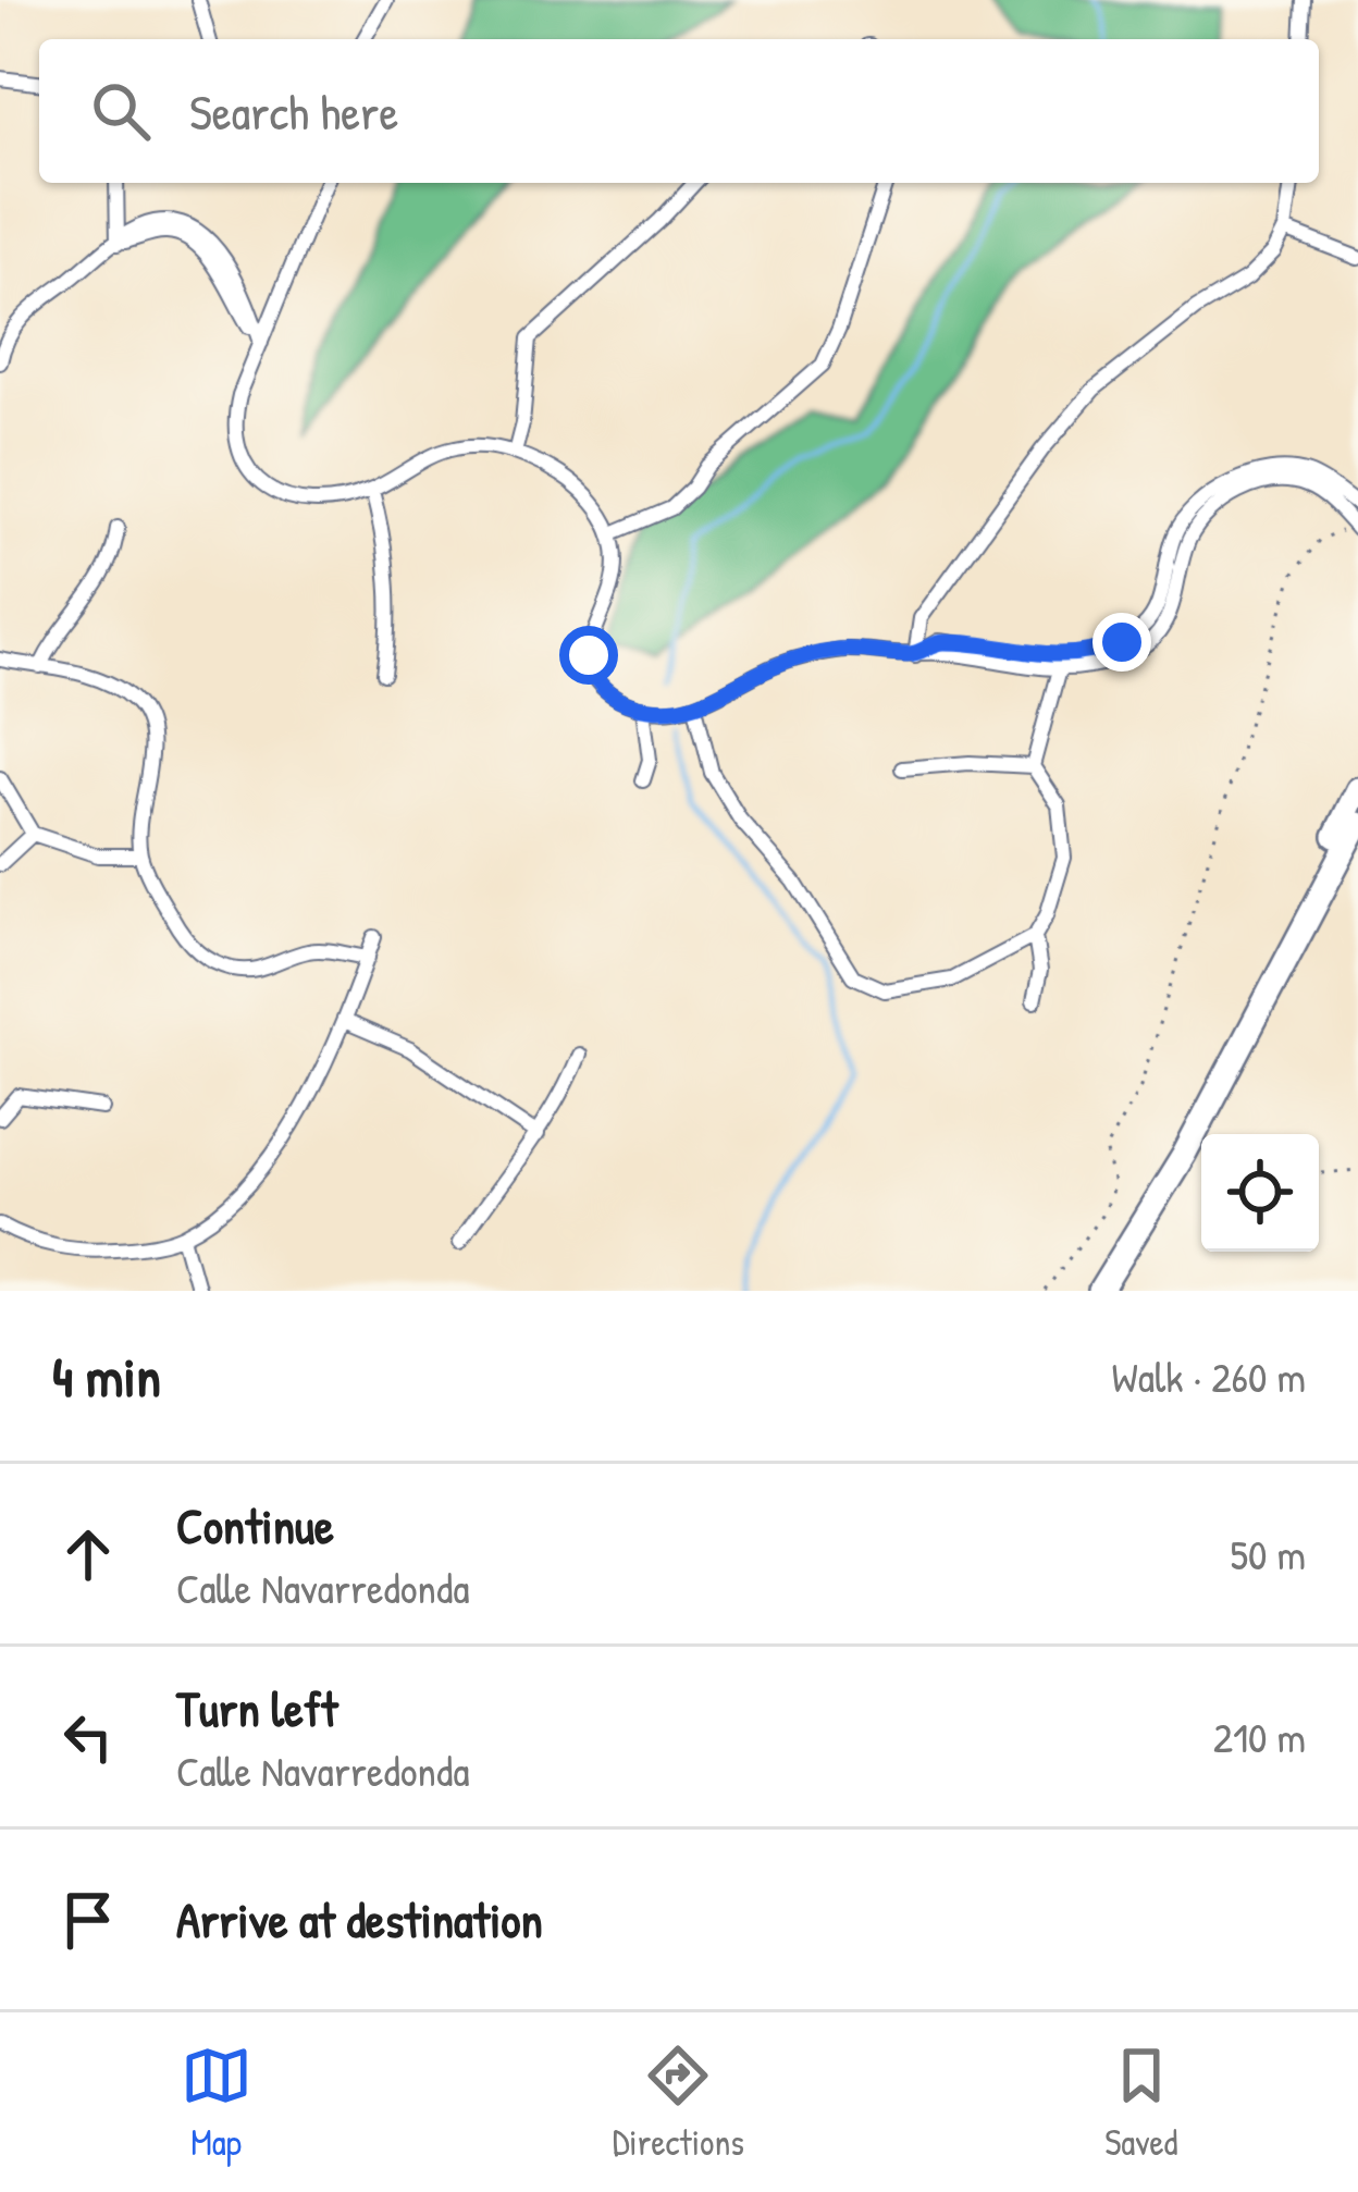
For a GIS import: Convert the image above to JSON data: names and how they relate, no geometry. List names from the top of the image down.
{
  "page": {
    "search": "Search here",
    "heading": ["4 min", "Walk · 260 m"],
    "list": [
      ["Continue", "Calle Navarredonda", "50 m"],
      ["Turn left", "Calle Navarredonda", "210 m"],
      "Arrive at destination"
    ],
    "nav": ["Map", "Directions", "Saved"]
  }
}
